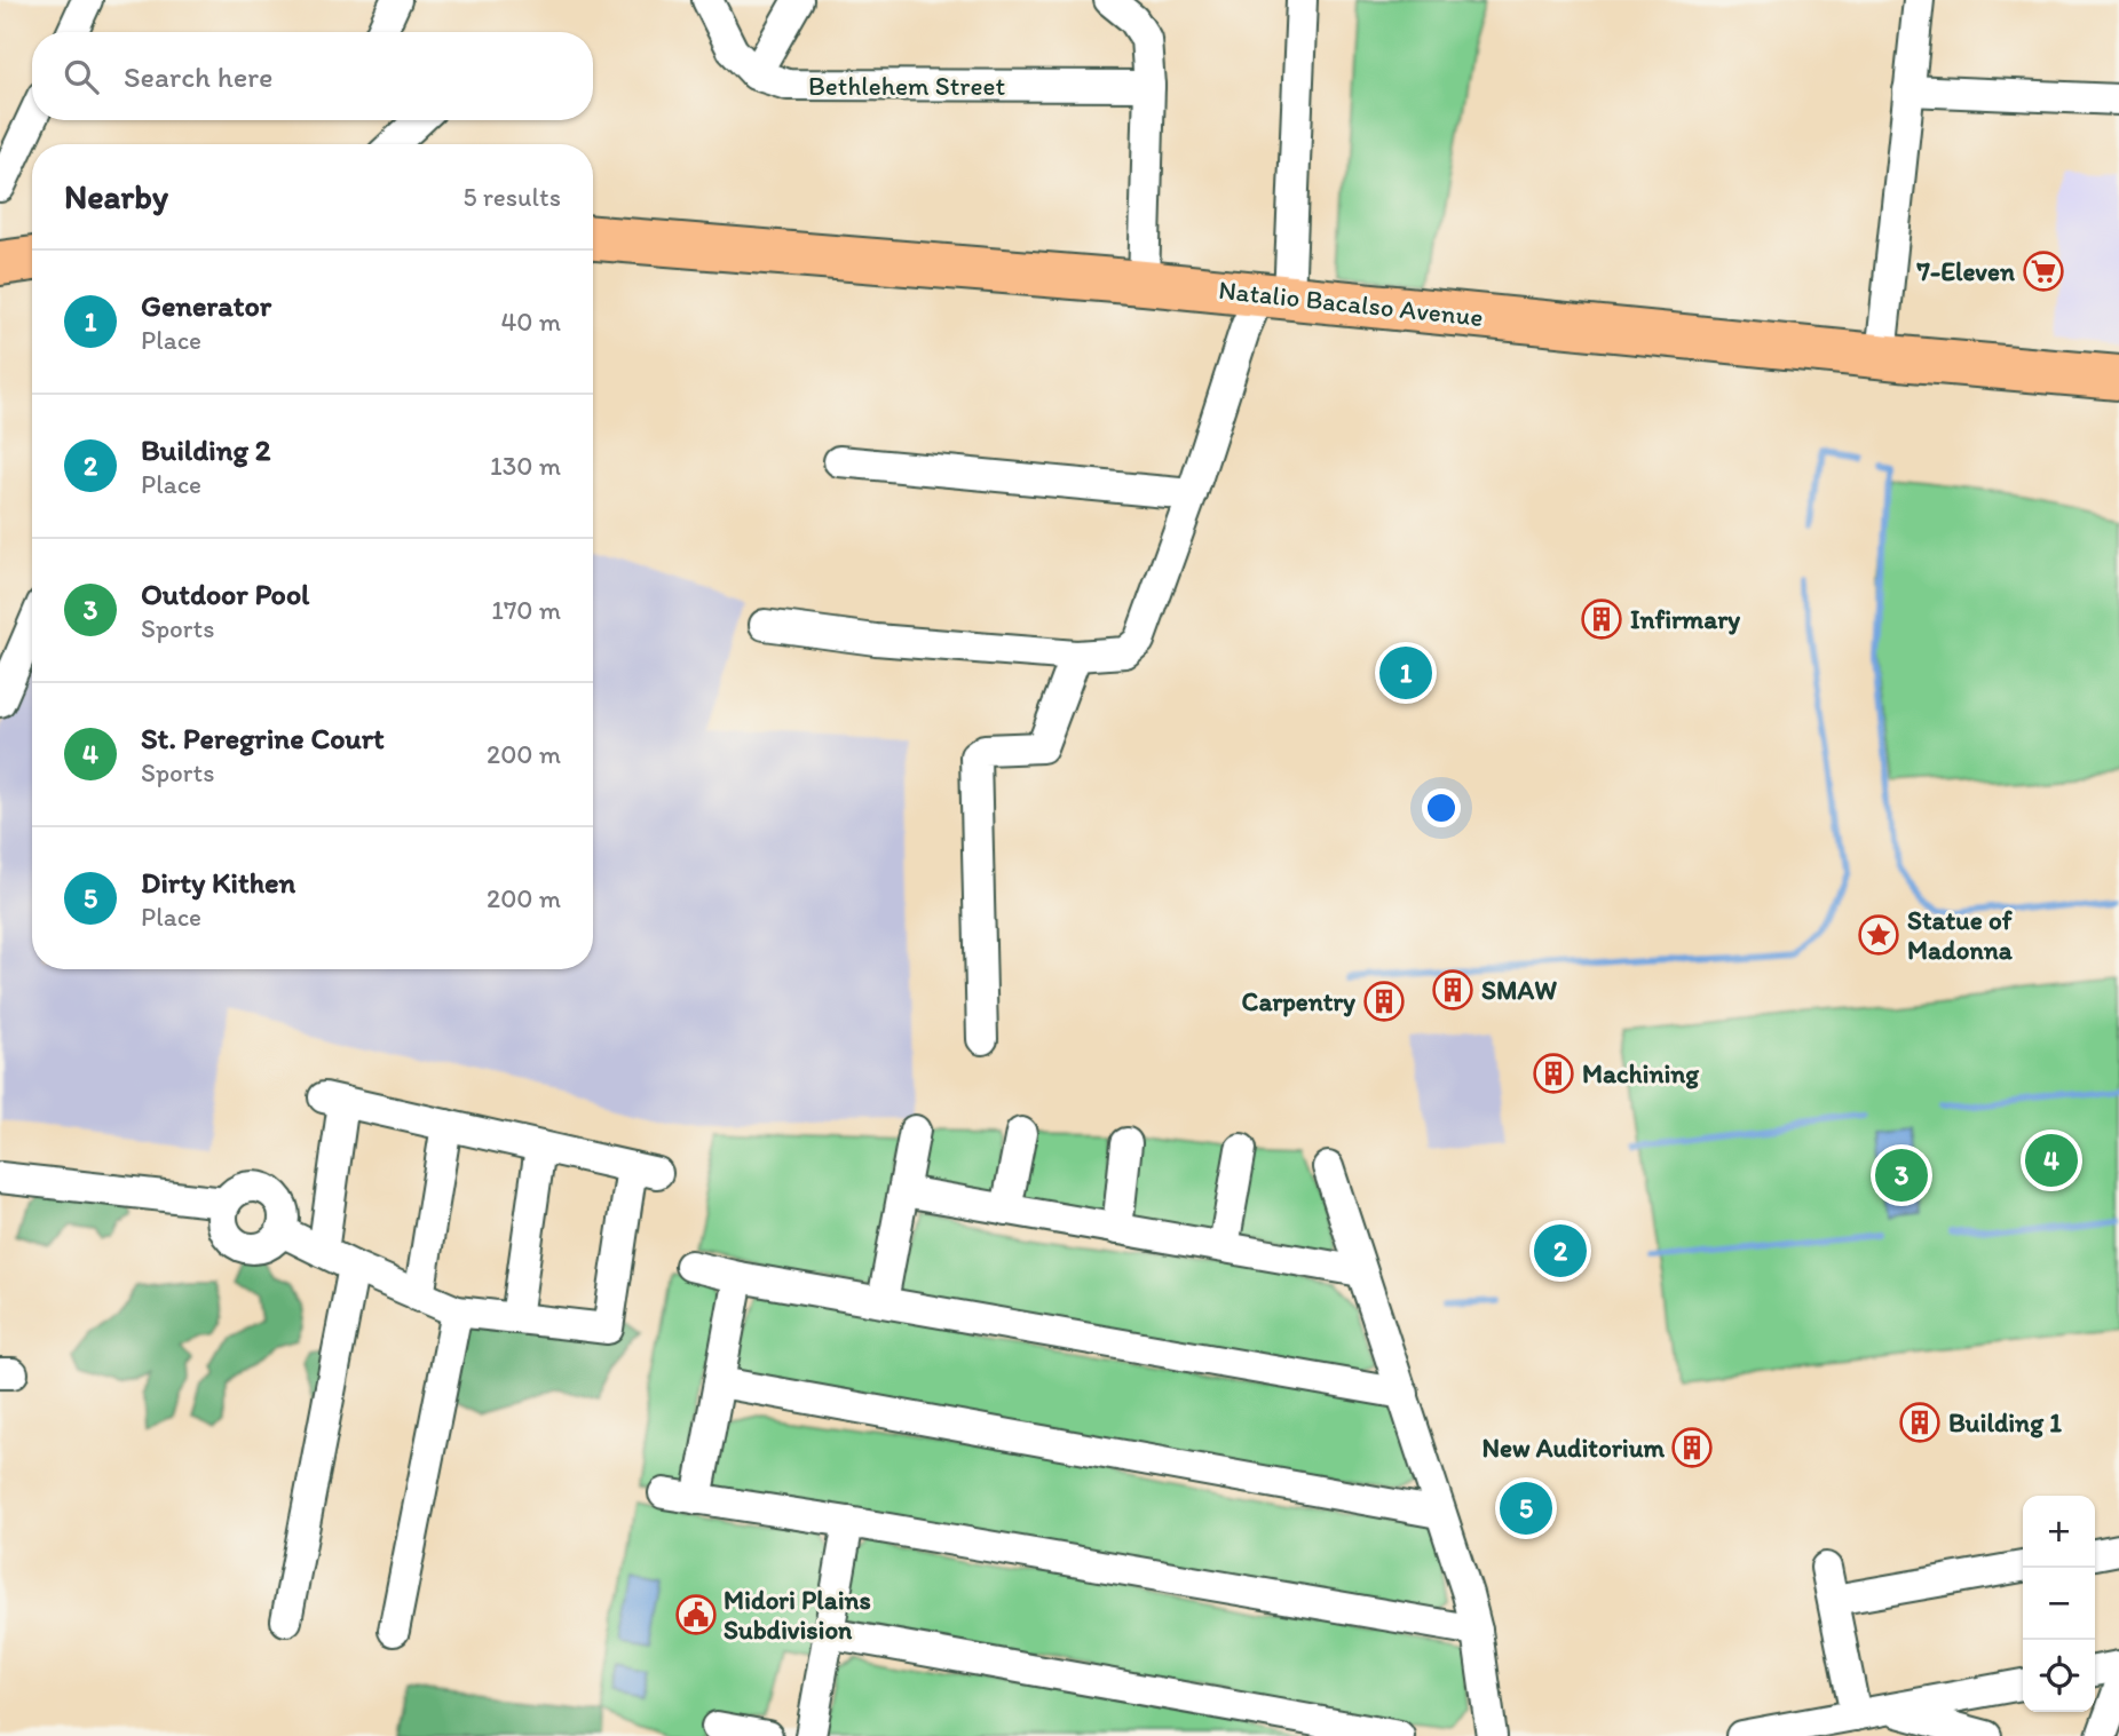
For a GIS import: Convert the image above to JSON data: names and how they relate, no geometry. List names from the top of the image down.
{
  "streets": {
    "highway": ["Natalio Bacalso Avenue"],
    "street": ["Bethlehem Street"]
  },
  "places": {
    "supermarket": ["7-Eleven"],
    "building": [
      "Infirmary",
      "SMAW",
      "Carpentry",
      "Machining",
      "Building 1",
      "New Auditorium"
    ],
    "place": ["Statue of Madonna"],
    "public building": ["Midori Plains Subdivision"]
  },
  "page": {
    "search": "Search here",
    "heading": ["Nearby", "5 results"],
    "list": [
      {
        "mark": "1",
        "name": "Generator",
        "note": "Place",
        "value": "40 m"
      },
      {
        "mark": "2",
        "name": "Building 2",
        "note": "Place",
        "value": "130 m"
      },
      {
        "mark": "3",
        "name": "Outdoor Pool",
        "note": "Sports",
        "value": "170 m"
      },
      {
        "mark": "4",
        "name": "St. Peregrine Court",
        "note": "Sports",
        "value": "200 m"
      },
      {
        "mark": "5",
        "name": "Dirty Kithen",
        "note": "Place",
        "value": "200 m"
      }
    ],
    "pins": [
      "1",
      "4",
      "3",
      "2",
      "5"
    ],
    "map_buttons": ["+", "−"]
  }
}
